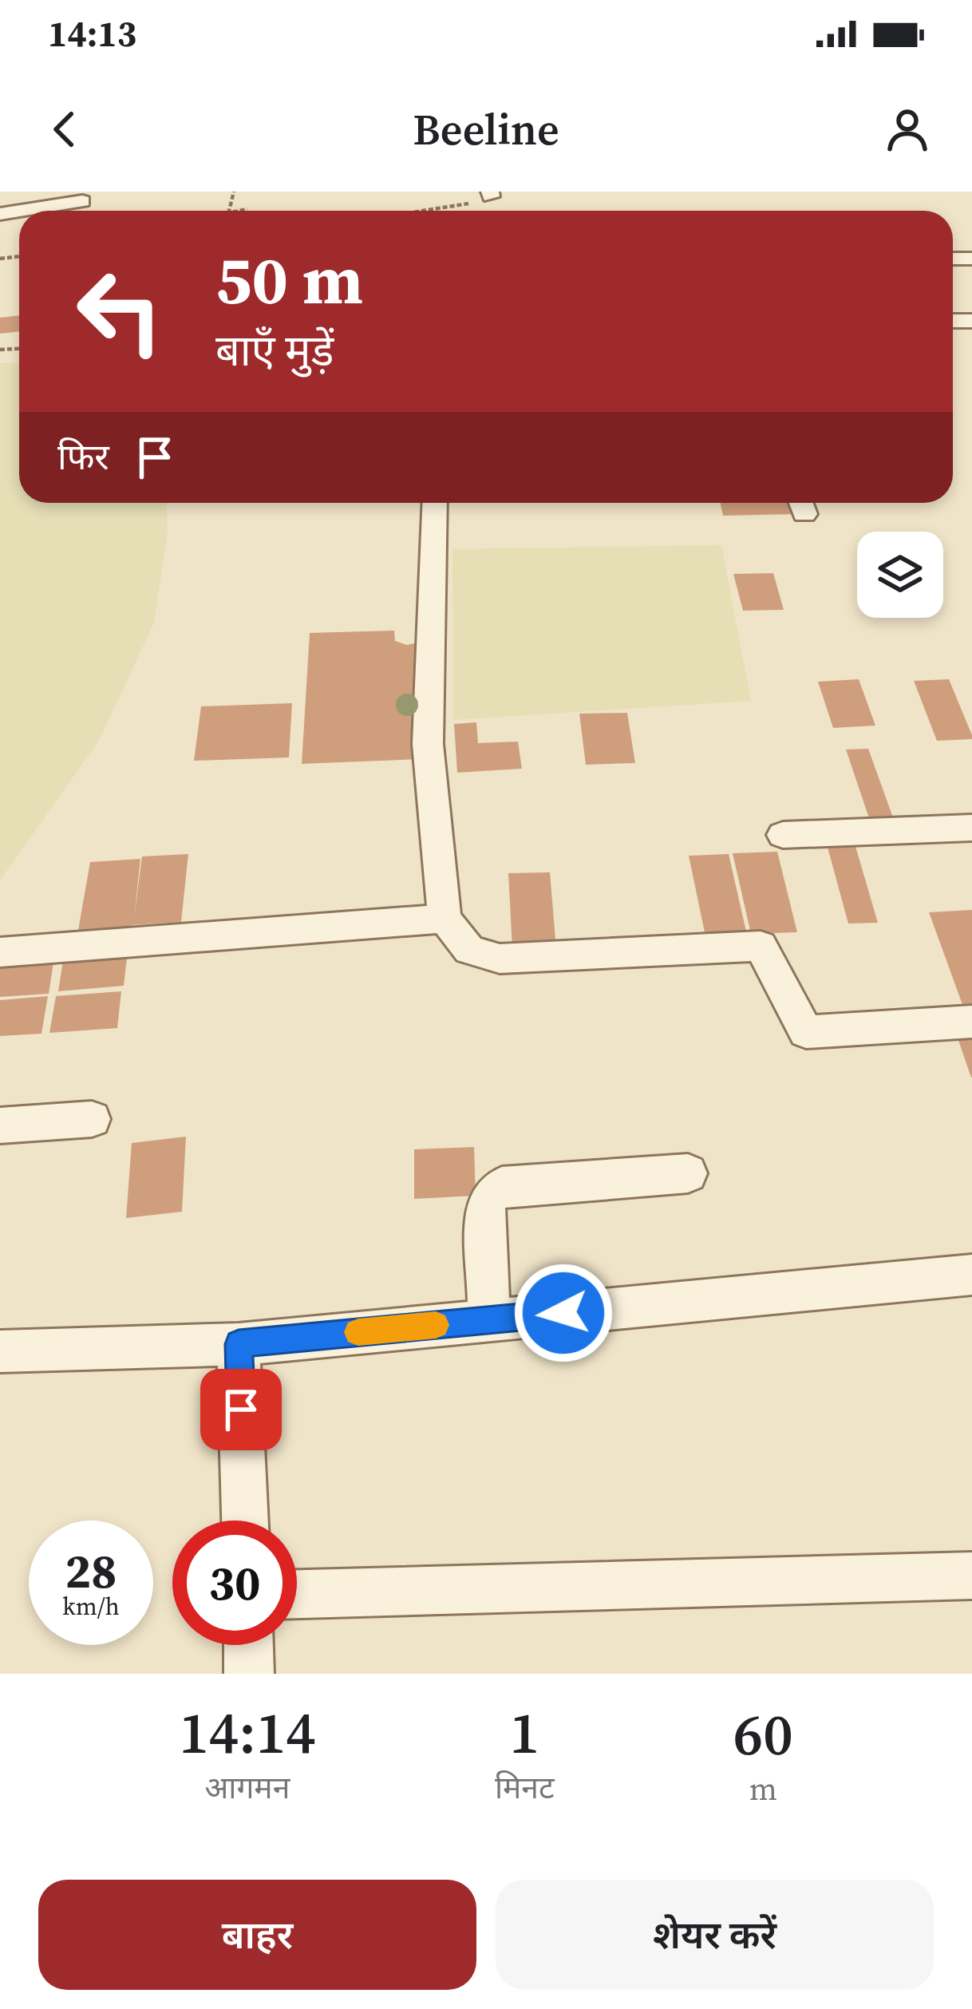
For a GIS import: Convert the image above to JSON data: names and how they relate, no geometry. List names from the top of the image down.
{
  "page": {
    "status": "14:13",
    "header": "Beeline",
    "turn": ["50 m", "बाएँ मुड़ें"],
    "then": "फिर",
    "speed": "28 km/h",
    "limit": "30",
    "eta": [
      "14:14",
      "आगमन",
      "1",
      "मिनट",
      "60",
      "m"
    ],
    "buttons": ["बाहर", "शेयर करें"]
  }
}
